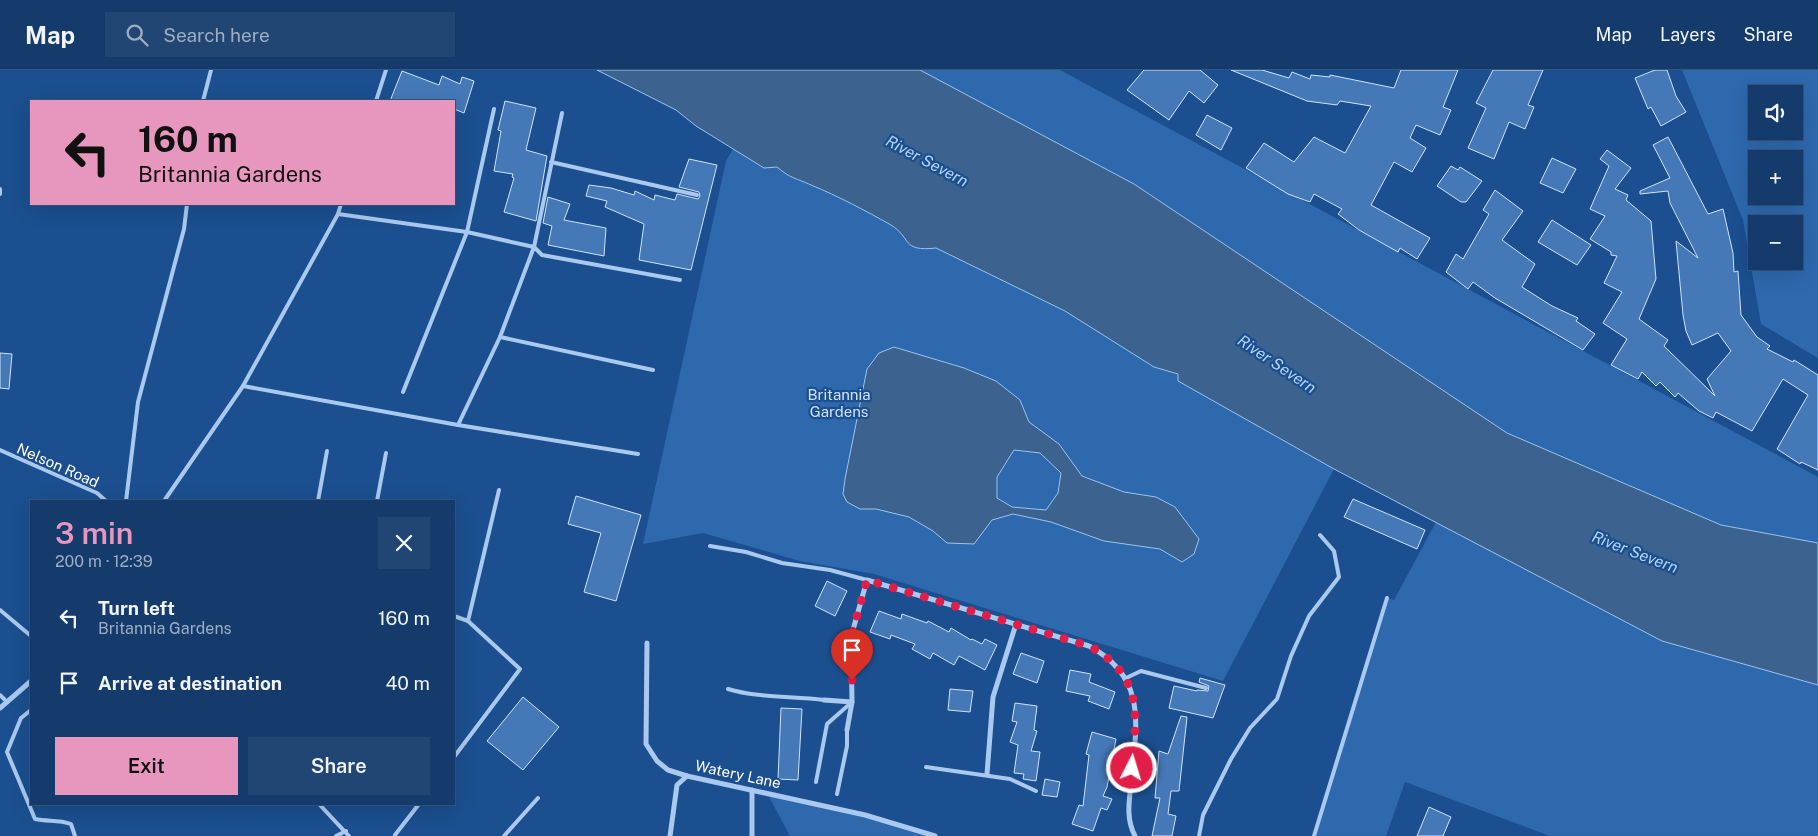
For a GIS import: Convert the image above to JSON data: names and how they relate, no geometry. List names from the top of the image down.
{
  "streets": {
    "street": ["Watery Lane"],
    "lane": ["Nelson Road"]
  },
  "water": ["River Severn"],
  "parks": ["Britannia Gardens"],
  "page": {
    "header": "Map",
    "search": "Search here",
    "nav": ["Map", "Layers", "Share"],
    "map_buttons": ["+", "−"],
    "turn": ["160 m", "Britannia Gardens"],
    "heading": ["3 min", "200 m · 12:39"],
    "list": [
      {
        "name": "Turn left",
        "note": "Britannia Gardens",
        "value": "160 m"
      },
      {
        "name": "Arrive at destination",
        "value": "40 m"
      }
    ],
    "buttons": ["Exit", "Share"]
  }
}
